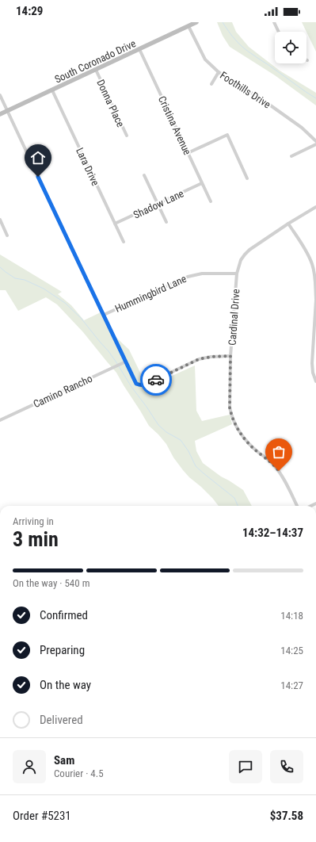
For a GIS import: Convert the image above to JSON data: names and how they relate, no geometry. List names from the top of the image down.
{
  "streets": {
    "street": [
      "South Coronado Drive",
      "Foothills Drive",
      "Donna Place",
      "Cristina Avenue",
      "Lara Drive",
      "Shadow Lane",
      "Hummingbird Lane",
      "Cardinal Drive",
      "Camino Rancho"
    ]
  },
  "crossings": [
    ["South Coronado Drive", "Foothills Drive"],
    ["South Coronado Drive", "Donna Place"],
    ["South Coronado Drive", "Cristina Avenue"],
    ["South Coronado Drive", "Lara Drive"],
    ["Cristina Avenue", "Shadow Lane"],
    ["Lara Drive", "Shadow Lane"],
    ["Hummingbird Lane", "Cardinal Drive"]
  ],
  "page": {
    "status": "14:29",
    "heading": ["3 min", "Arriving in", "14:32–14:37"],
    "panel": [
      "Sam",
      "Courier · 4.5",
      "Order #5231",
      "$37.58"
    ],
    "bar": "On the way · 540 m",
    "list": [
      ["Confirmed", "14:18"],
      ["Preparing", "14:25"],
      ["On the way", "14:27"],
      "Delivered"
    ]
  }
}
